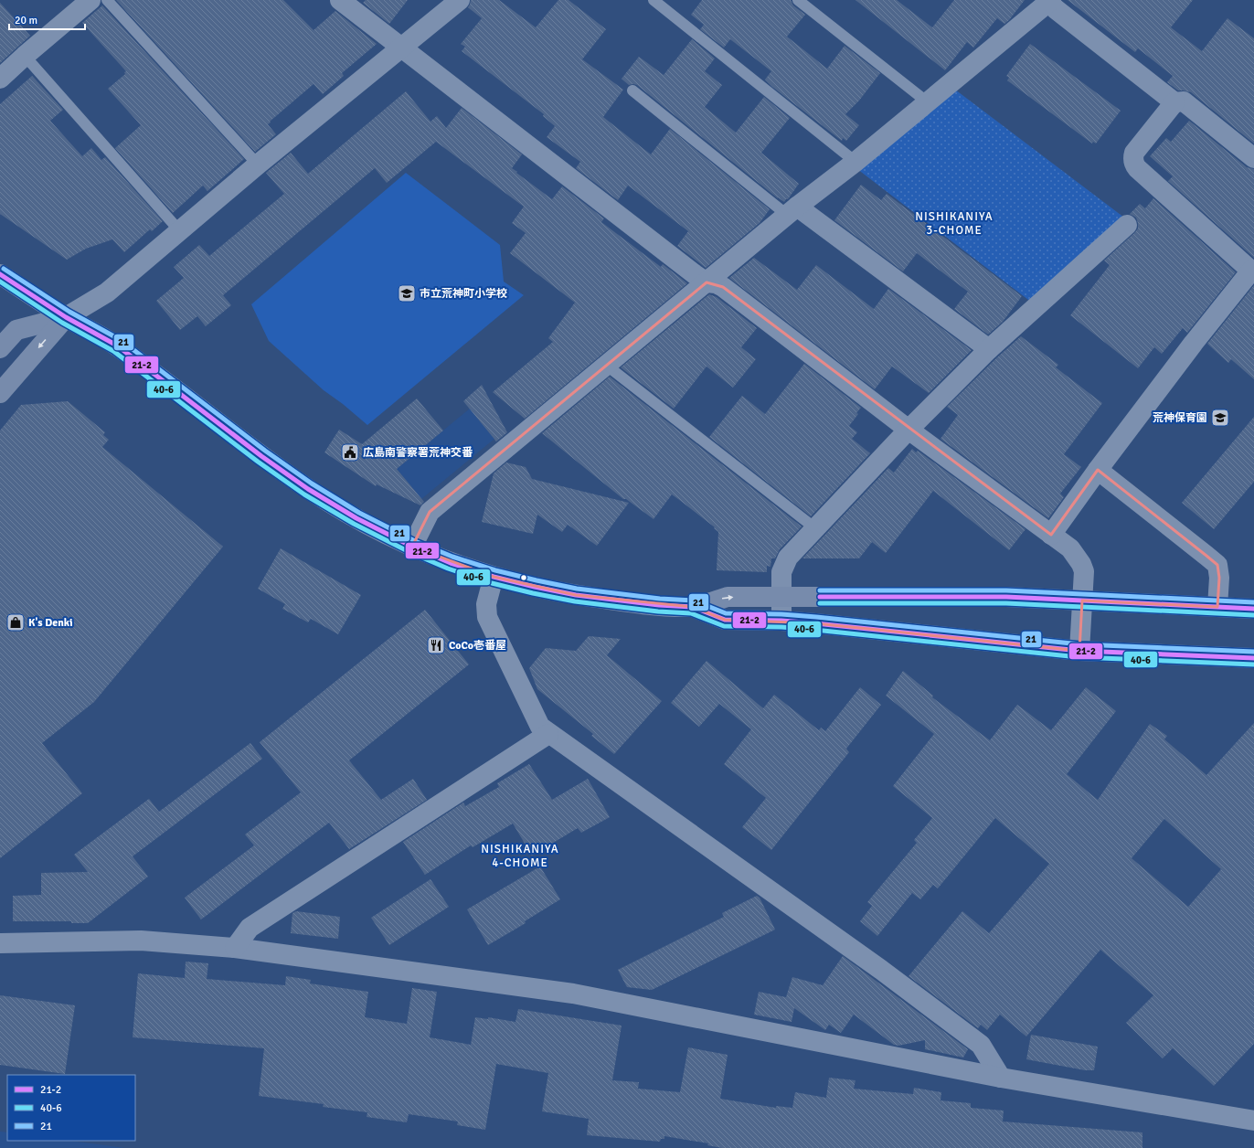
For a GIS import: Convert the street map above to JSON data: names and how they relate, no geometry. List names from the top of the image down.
{
  "districts": ["NISHIKANIYA 3-CHOME", "NISHIKANIYA 4-CHOME"],
  "places": {
    "school or university": ["市立荒神町小学校", "荒神保育園"],
    "public building": ["広島南警察署荒神交番"],
    "shop": ["K's Denki"],
    "restaurant": ["CoCo壱番屋"]
  },
  "lines": ["transit line 21", "transit line 21-2", "transit line 40-6"],
  "legend": ["21-2", "40-6", "21"],
  "scale_bar": "20 m"
}
